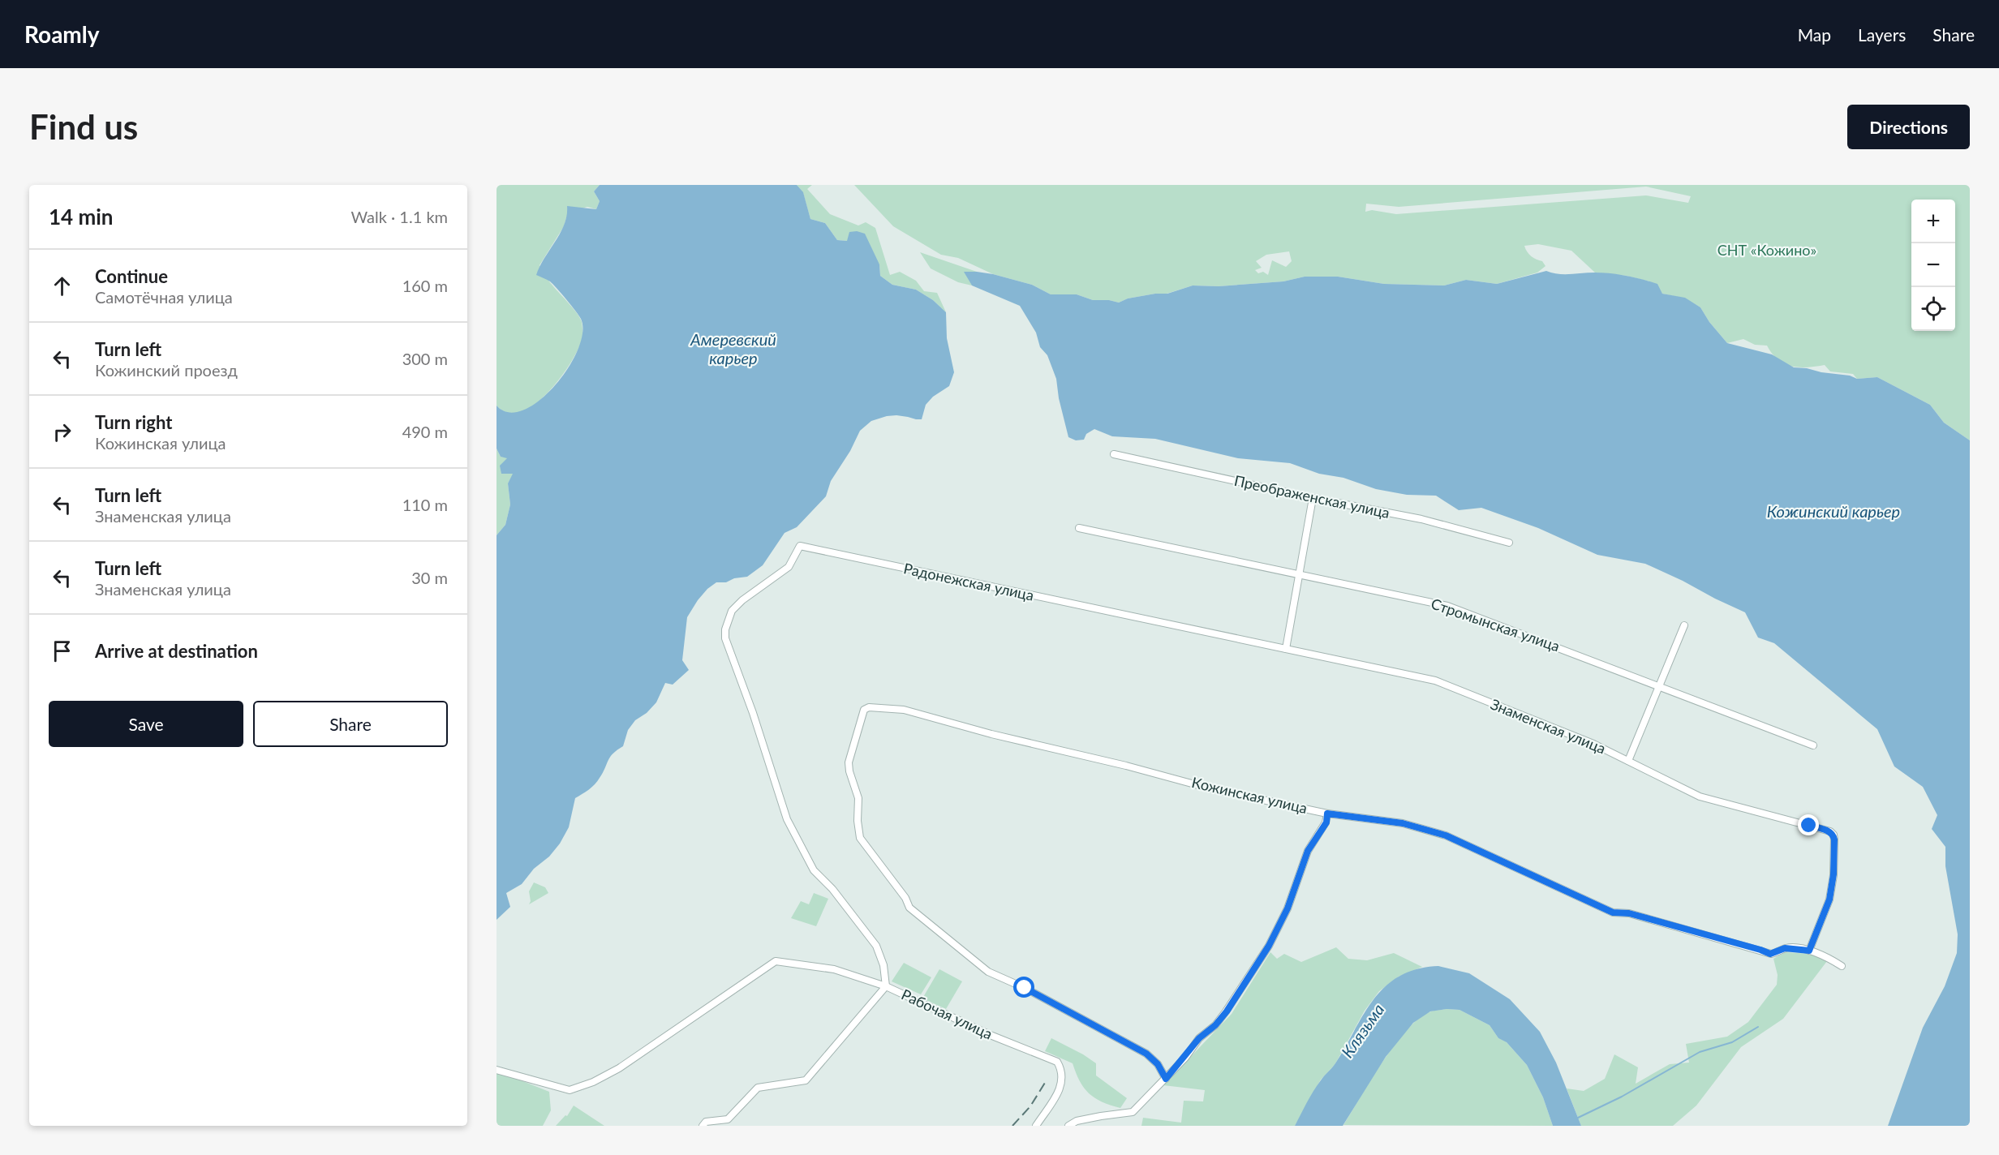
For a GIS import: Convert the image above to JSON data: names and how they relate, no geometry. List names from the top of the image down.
{
  "streets": {
    "street": [
      "Преображенская улица",
      "Радонежская улица",
      "Стромынская улица",
      "Знаменская улица",
      "Кожинская улица",
      "Рабочая улица"
    ]
  },
  "crossings": [
    ["Радонежская улица", "Знаменская улица"],
    ["Радонежская улица", "Рабочая улица"],
    ["Знаменская улица", "Кожинская улица"]
  ],
  "water": ["Амеревский карьер", "Кожинский карьер", "Клязьма"],
  "parks": ["СНТ «Кожино»"],
  "page": {
    "header": "Roamly",
    "nav": ["Map", "Layers", "Share"],
    "buttons": [
      "Directions",
      ["Save", "Share"]
    ],
    "title": "Find us",
    "heading": ["14 min", "Walk · 1.1 km"],
    "map_buttons": ["+", "−"],
    "list": [
      ["Continue", "Самотёчная улица", "160 m"],
      ["Turn left", "Кожинский проезд", "300 m"],
      ["Turn right", "Кожинская улица", "490 m"],
      ["Turn left", "Знаменская улица", "110 m"],
      ["Turn left", "Знаменская улица", "30 m"],
      "Arrive at destination"
    ]
  }
}
